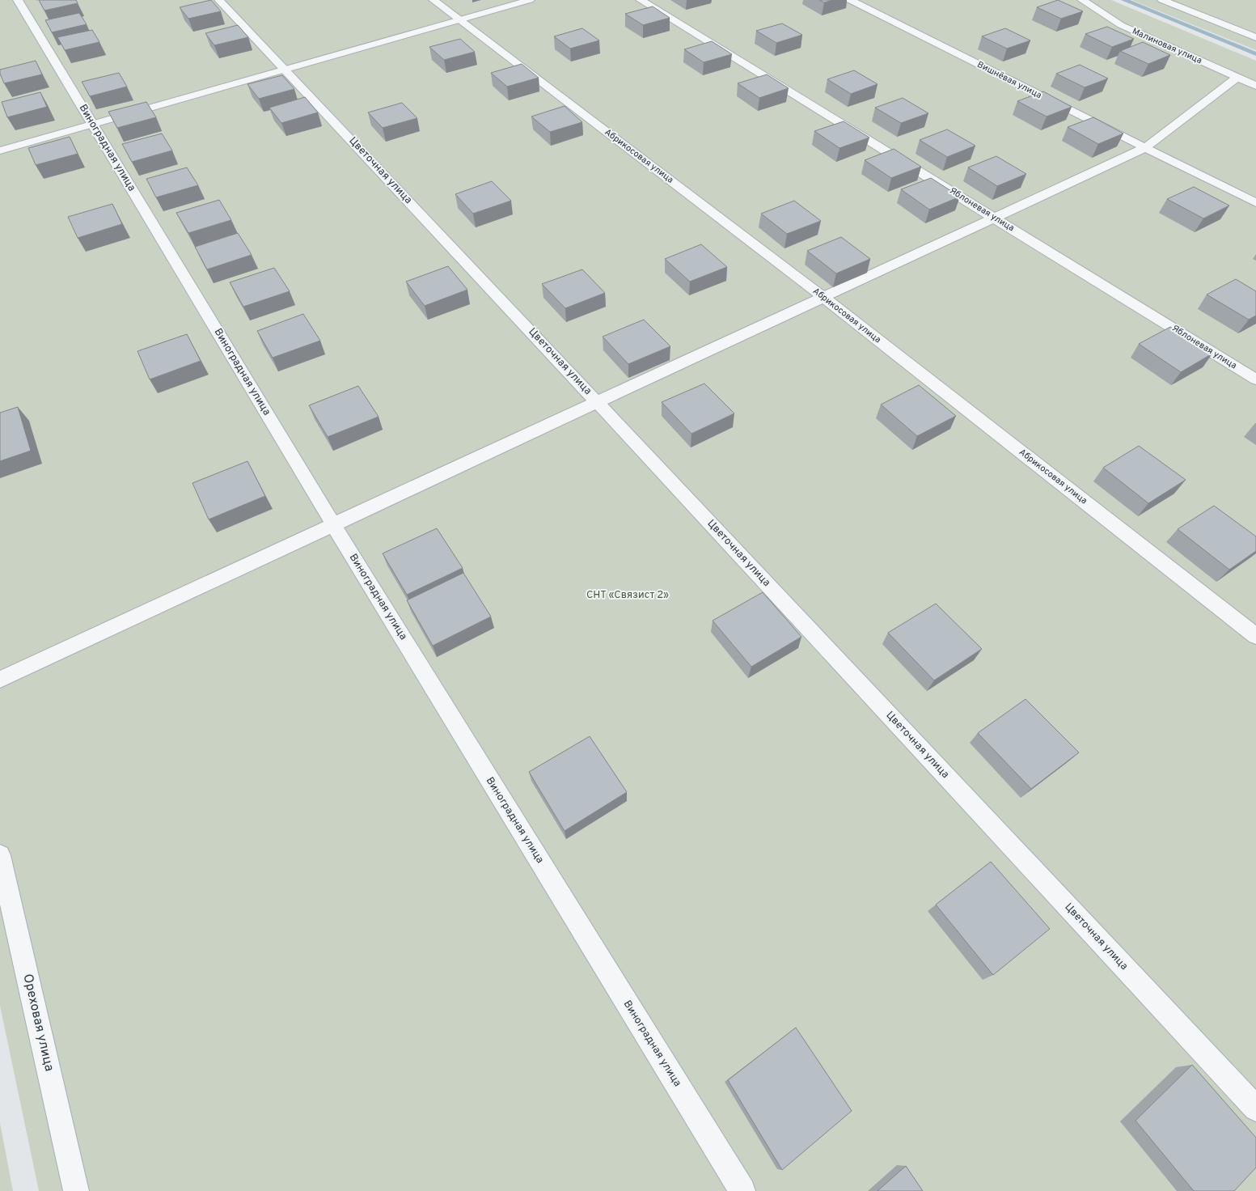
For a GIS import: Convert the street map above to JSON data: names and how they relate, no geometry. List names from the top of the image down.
{
  "streets": {
    "street": [
      "Малиновая улица",
      "Вишнёвая улица",
      "Виноградная улица",
      "Абрикосовая улица",
      "Цветочная улица",
      "Яблоневая улица",
      "Ореховая улица"
    ]
  },
  "parks": ["СНТ «Связист 2»"]
}
